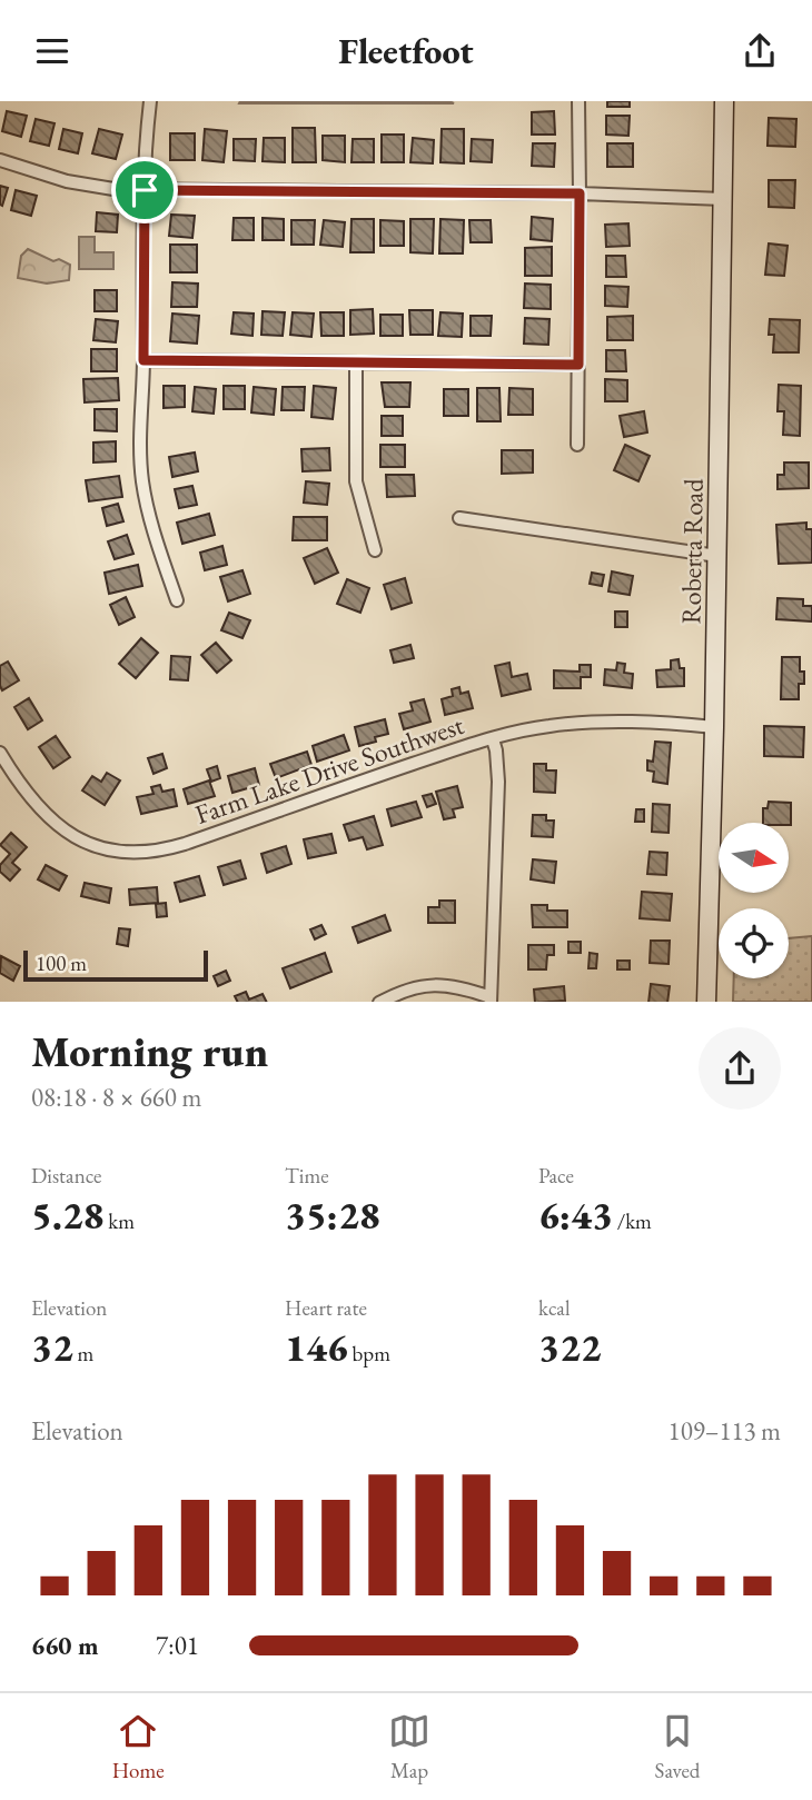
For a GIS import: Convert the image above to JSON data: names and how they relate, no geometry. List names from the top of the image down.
{
  "streets": {
    "street": ["Roberta Road", "Farm Lake Drive Southwest"]
  },
  "crossings": [
    ["Roberta Road", "Farm Lake Drive Southwest"]
  ],
  "scale_bar": "100 m",
  "north": "right",
  "page": {
    "header": "Fleetfoot",
    "scale": "100 m",
    "heading": ["Morning run", "08:18 · 8 × 660 m"],
    "stats": [
      ["Distance", "5.28 km"],
      ["Time", "35:28"],
      ["Pace", "6:43 /km"],
      ["Elevation", "32 m"],
      ["Heart rate", "146 bpm"],
      ["kcal", "322"]
    ],
    "chart": ["Elevation", "109–113 m"],
    "list": [
      {
        "name": "660 m",
        "note": "7:01"
      }
    ],
    "tabs": ["Home", "Map", "Saved"]
  }
}
